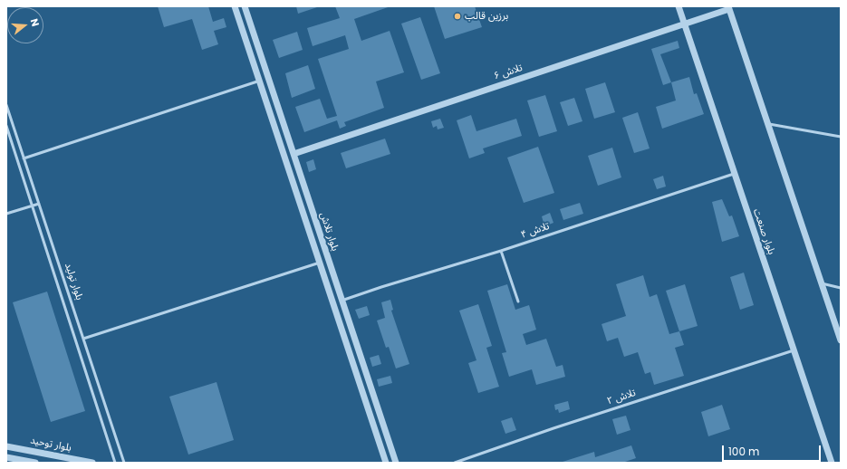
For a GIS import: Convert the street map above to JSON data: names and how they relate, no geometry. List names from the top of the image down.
{
  "streets": {
    "street": [
      "تلاش ۶",
      "بلوار تلاش",
      "بلوار صنعت",
      "بلوار توحید"
    ],
    "lane": ["تلاش ۴", "بلوار تولید", "تلاش ۲"]
  },
  "crossings": [
    ["تلاش ۶", "بلوار تلاش"],
    ["تلاش ۶", "بلوار صنعت"],
    ["تلاش ۴", "بلوار تلاش"],
    ["تلاش ۴", "بلوار صنعت"],
    ["بلوار صنعت", "تلاش ۲"]
  ],
  "places": ["برزین قالب"],
  "scale_bar": "100 m",
  "north": "right"
}
